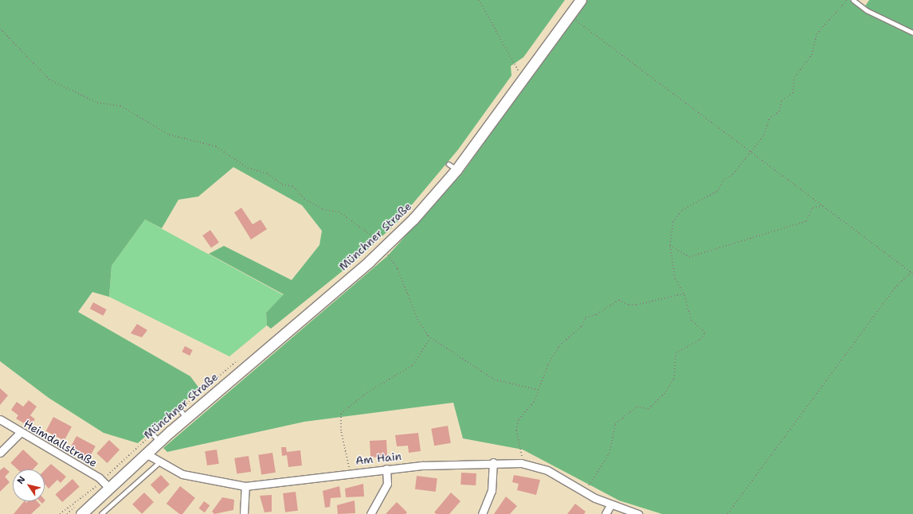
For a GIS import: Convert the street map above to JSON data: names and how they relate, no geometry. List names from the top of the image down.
{
  "streets": {
    "main road": ["Münchner Straße"],
    "street": ["Heimdallstraße", "Am Hain"]
  },
  "crossings": [
    ["Münchner Straße", "Heimdallstraße"],
    ["Münchner Straße", "Am Hain"]
  ],
  "north": "top left"
}
